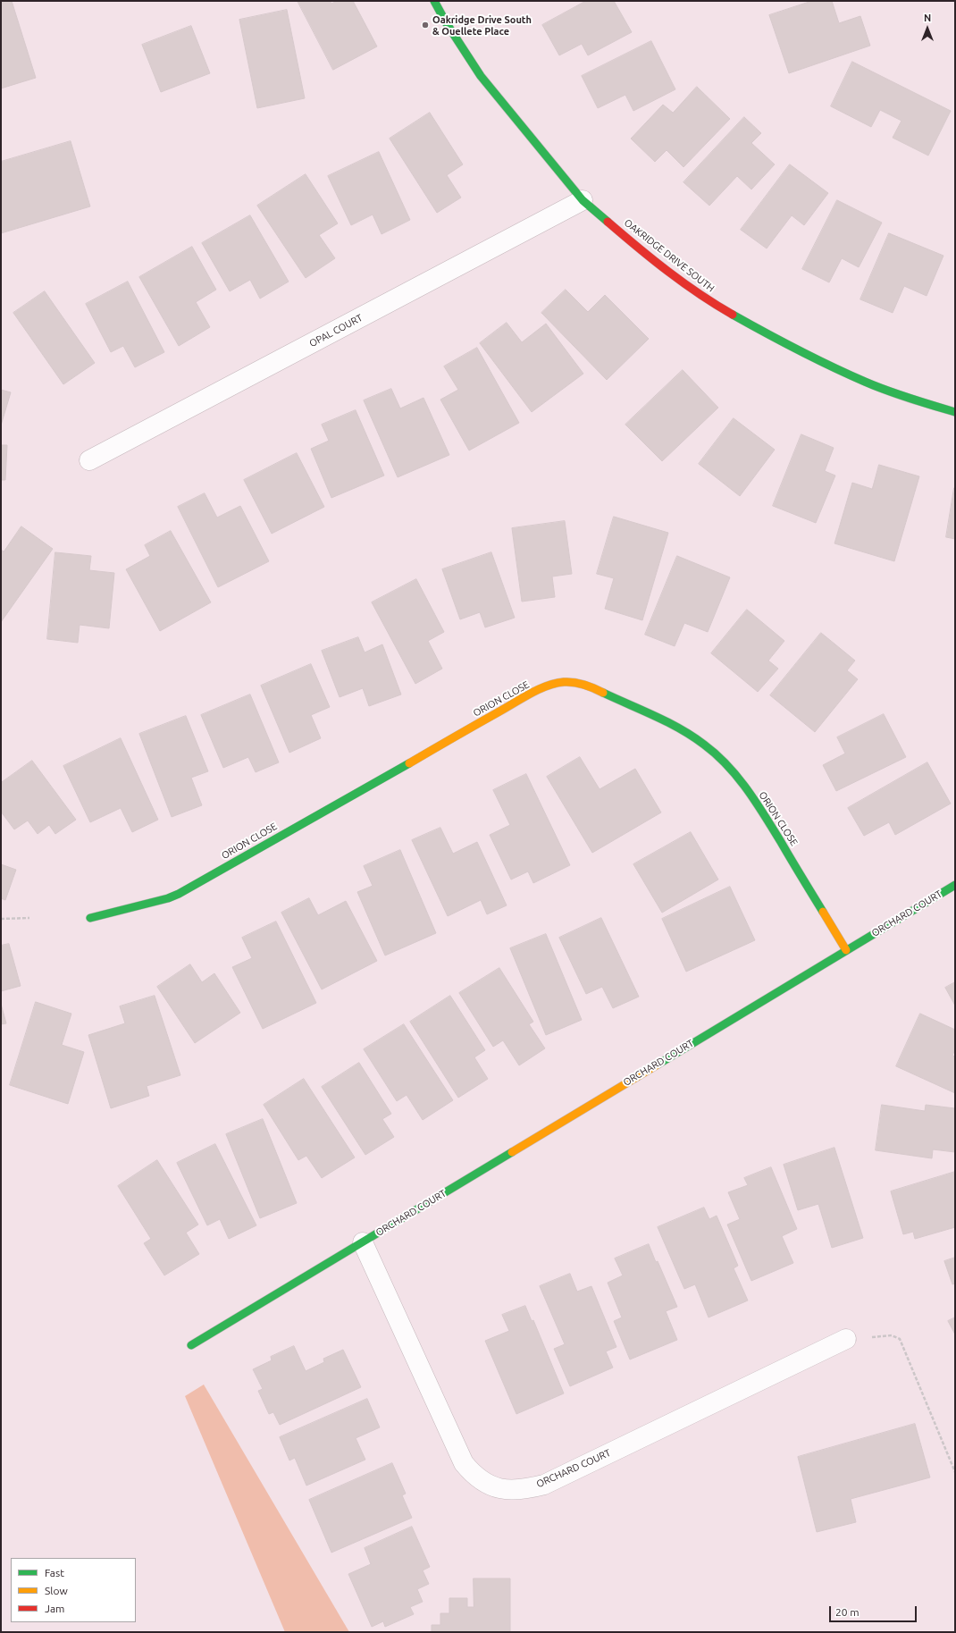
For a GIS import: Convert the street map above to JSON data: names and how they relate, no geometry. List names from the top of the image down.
{
  "streets": {
    "street": [
      "OAKRIDGE DRIVE SOUTH",
      "OPAL COURT",
      "ORION CLOSE",
      "ORCHARD COURT"
    ]
  },
  "crossings": [
    ["OAKRIDGE DRIVE SOUTH", "OPAL COURT"],
    ["ORION CLOSE", "ORCHARD COURT"]
  ],
  "places": ["Oakridge Drive South & Ouellete Place"],
  "legend": ["Fast", "Slow", "Jam"],
  "scale_bar": "20 m",
  "north": "top"
}
